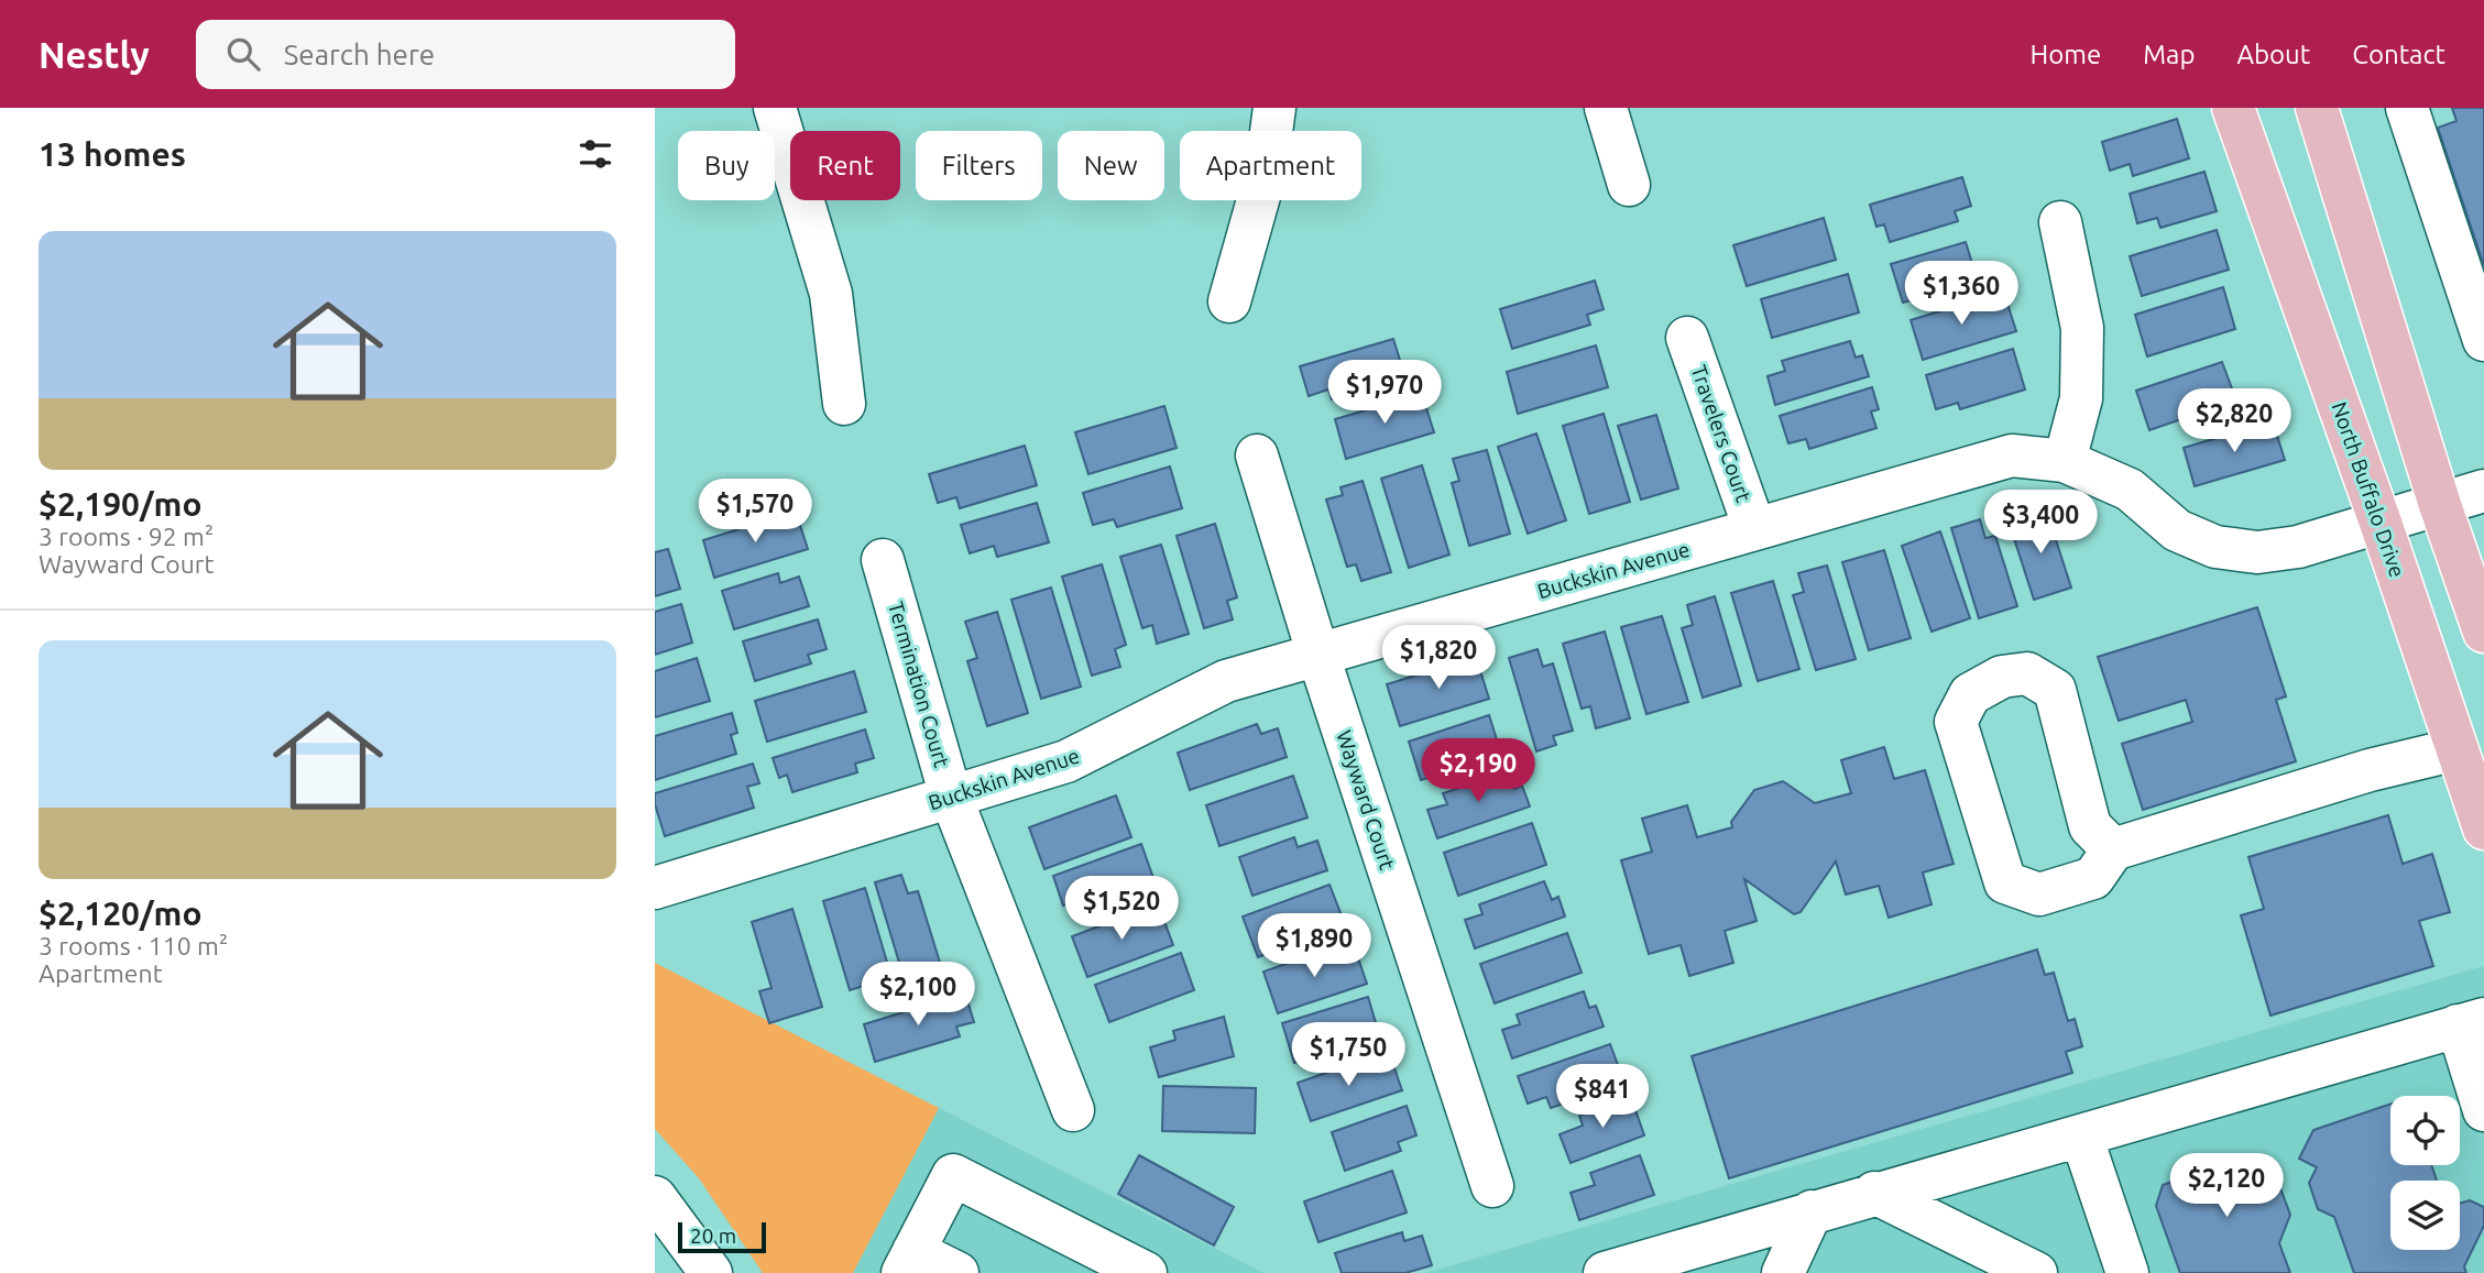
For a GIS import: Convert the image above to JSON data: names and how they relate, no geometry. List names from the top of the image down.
{
  "streets": {
    "main road": ["North Buffalo Drive"],
    "street": [
      "Travelers Court",
      "Buckskin Avenue",
      "Termination Court",
      "Wayward Court"
    ]
  },
  "crossings": [
    ["Travelers Court", "Buckskin Avenue"],
    ["North Buffalo Drive", "Buckskin Avenue"],
    ["Buckskin Avenue", "Termination Court"],
    ["Buckskin Avenue", "Wayward Court"]
  ],
  "scale_bar": "20 m",
  "page": {
    "header": "Nestly",
    "search": "Search here",
    "nav": [
      "Home",
      "Map",
      "About",
      "Contact"
    ],
    "heading": "13 homes",
    "chip": [
      "Buy",
      "Rent",
      "Filters",
      "New",
      "Apartment"
    ],
    "list": [
      {
        "name": "$2,190/mo",
        "note": "3 rooms · 92 m² · Wayward Court"
      },
      {
        "name": "$2,120/mo",
        "note": "3 rooms · 110 m² · Apartment"
      }
    ],
    "price": [
      "$1,360",
      "$1,970",
      "$2,820",
      "$1,570",
      "$3,400",
      "$1,820",
      "$2,190",
      "$1,520",
      "$1,890",
      "$2,100",
      "$1,750",
      "$841",
      "$2,120"
    ],
    "scale": "20 m"
  }
}
